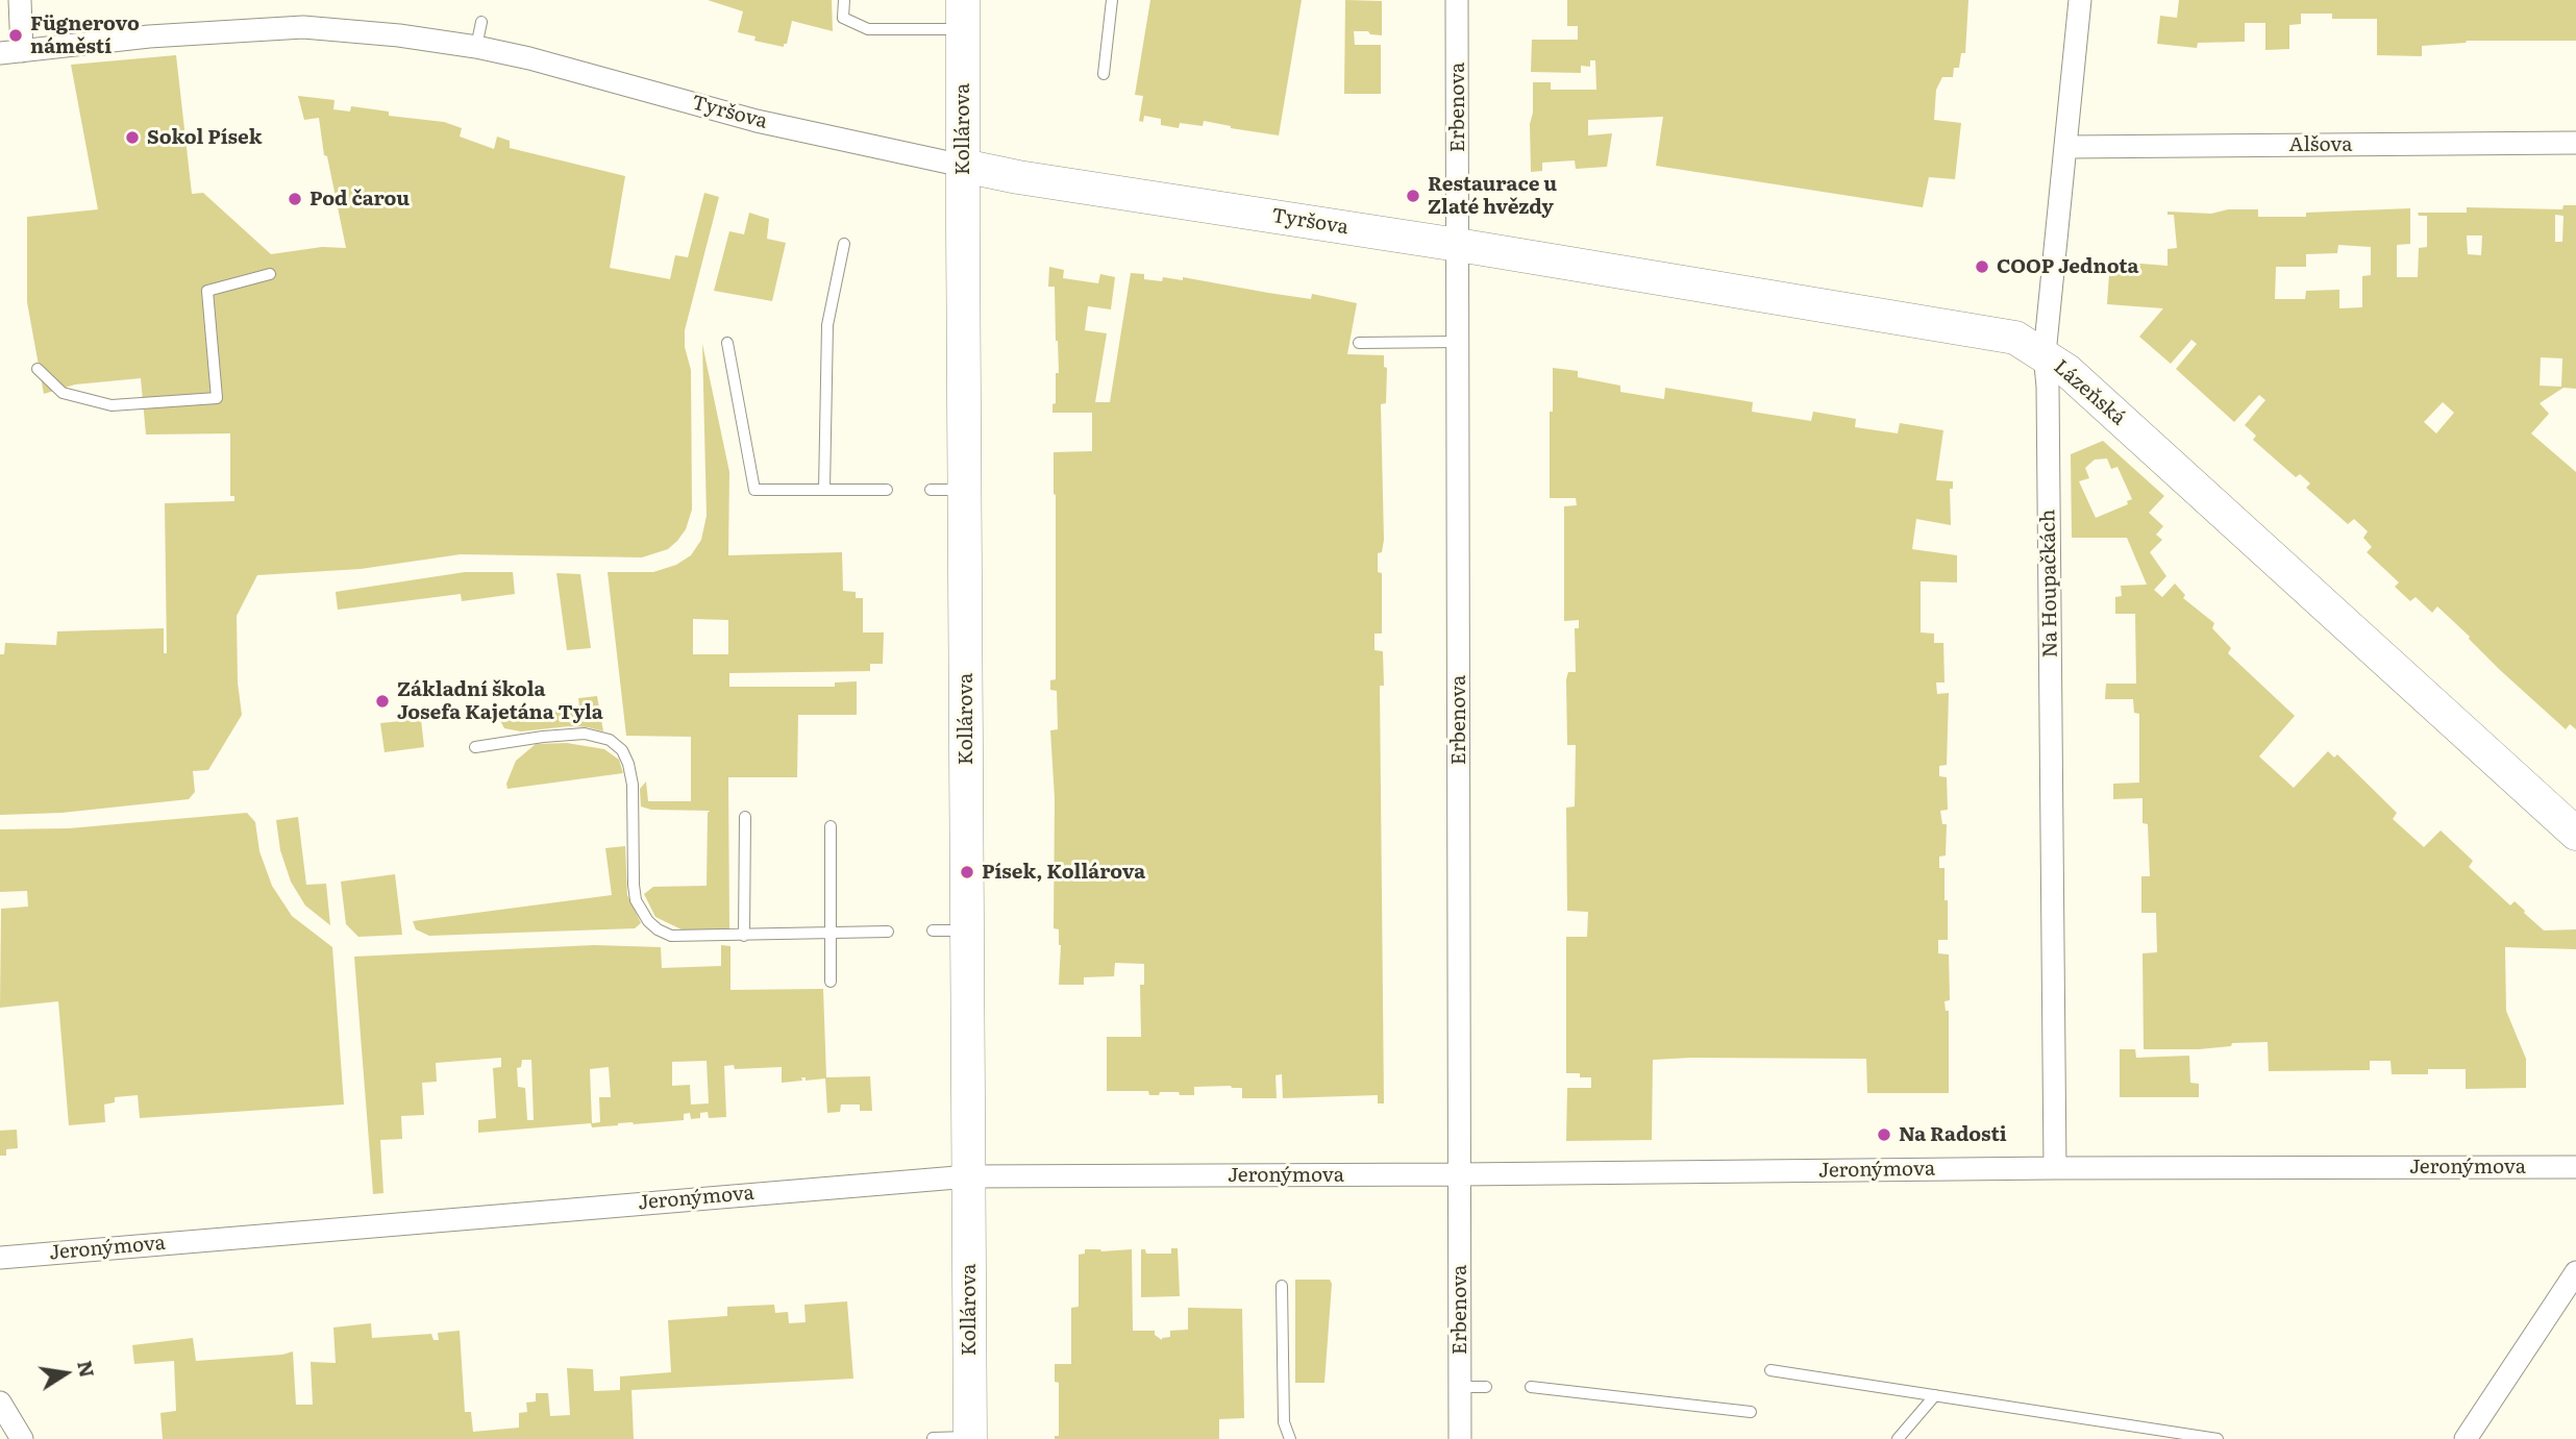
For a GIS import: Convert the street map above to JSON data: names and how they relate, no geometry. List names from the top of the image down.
{
  "streets": {
    "street": [
      "Erbenova",
      "Tyršova",
      "Kollárova",
      "Alšova",
      "Lázeňská",
      "Na Houpačkách",
      "Jeronýmova"
    ]
  },
  "crossings": [
    ["Erbenova", "Tyršova"],
    ["Erbenova", "Lázeňská"],
    ["Erbenova", "Jeronýmova"],
    ["Tyršova", "Kollárova"],
    ["Tyršova", "Lázeňská"],
    ["Kollárova", "Jeronýmova"],
    ["Alšova", "Na Houpačkách"],
    ["Lázeňská", "Na Houpačkách"],
    ["Na Houpačkách", "Jeronýmova"]
  ],
  "places": [
    "Fügnerovo náměstí",
    "Sokol Písek",
    "Restaurace u Zlaté hvězdy",
    "Pod čarou",
    "COOP Jednota",
    "Základní škola Josefa Kajetána Tyla",
    "Písek, Kollárova",
    "Na Radosti"
  ],
  "north": "right"
}
